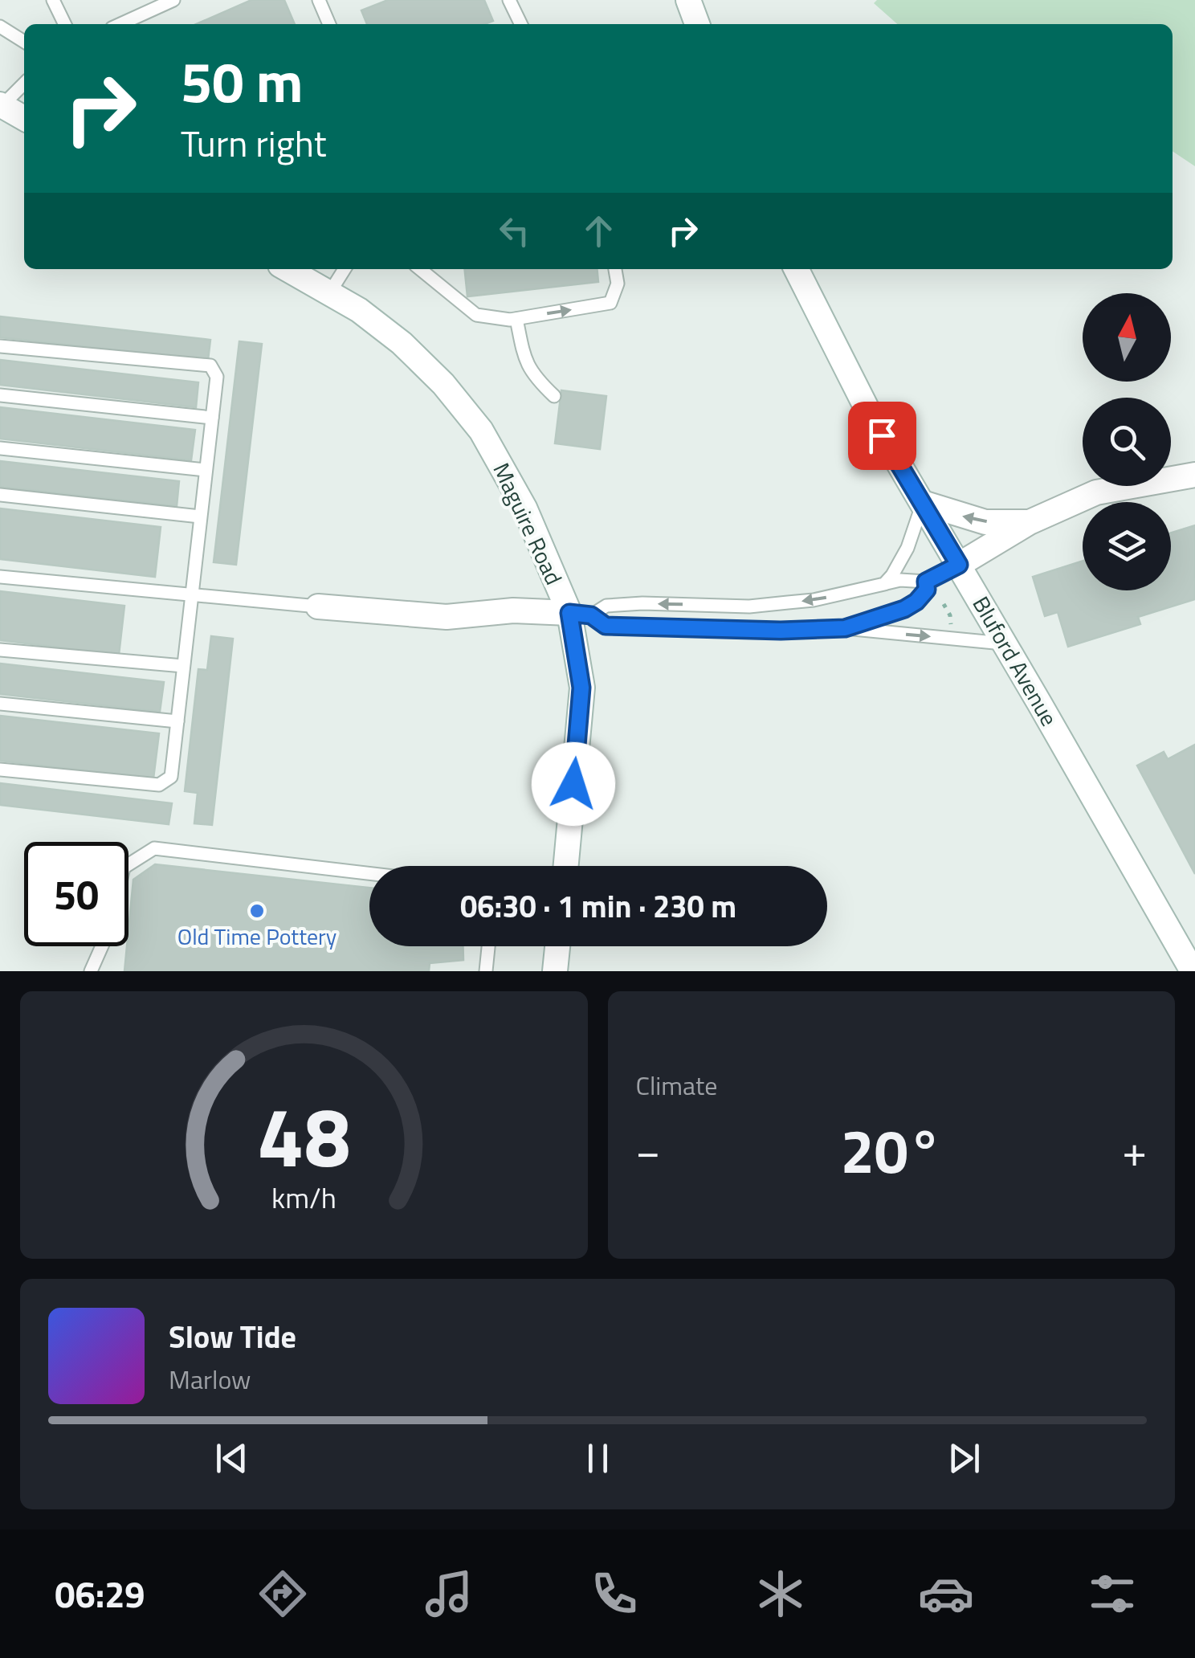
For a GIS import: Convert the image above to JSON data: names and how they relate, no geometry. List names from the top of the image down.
{
  "streets": {
    "street": ["Maguire Road", "Bluford Avenue"]
  },
  "places": ["Old Time Pottery"],
  "north": "top",
  "page": {
    "turn": ["50 m", "Turn right"],
    "limit": "50",
    "trip": "06:30 · 1 min · 230 m",
    "tile": "Climate",
    "heat": ["−", "20°", "+"],
    "song": ["Slow Tide", "Marlow"],
    "tabs": "06:29",
    "gauge": ["48", "km/h"]
  }
}
